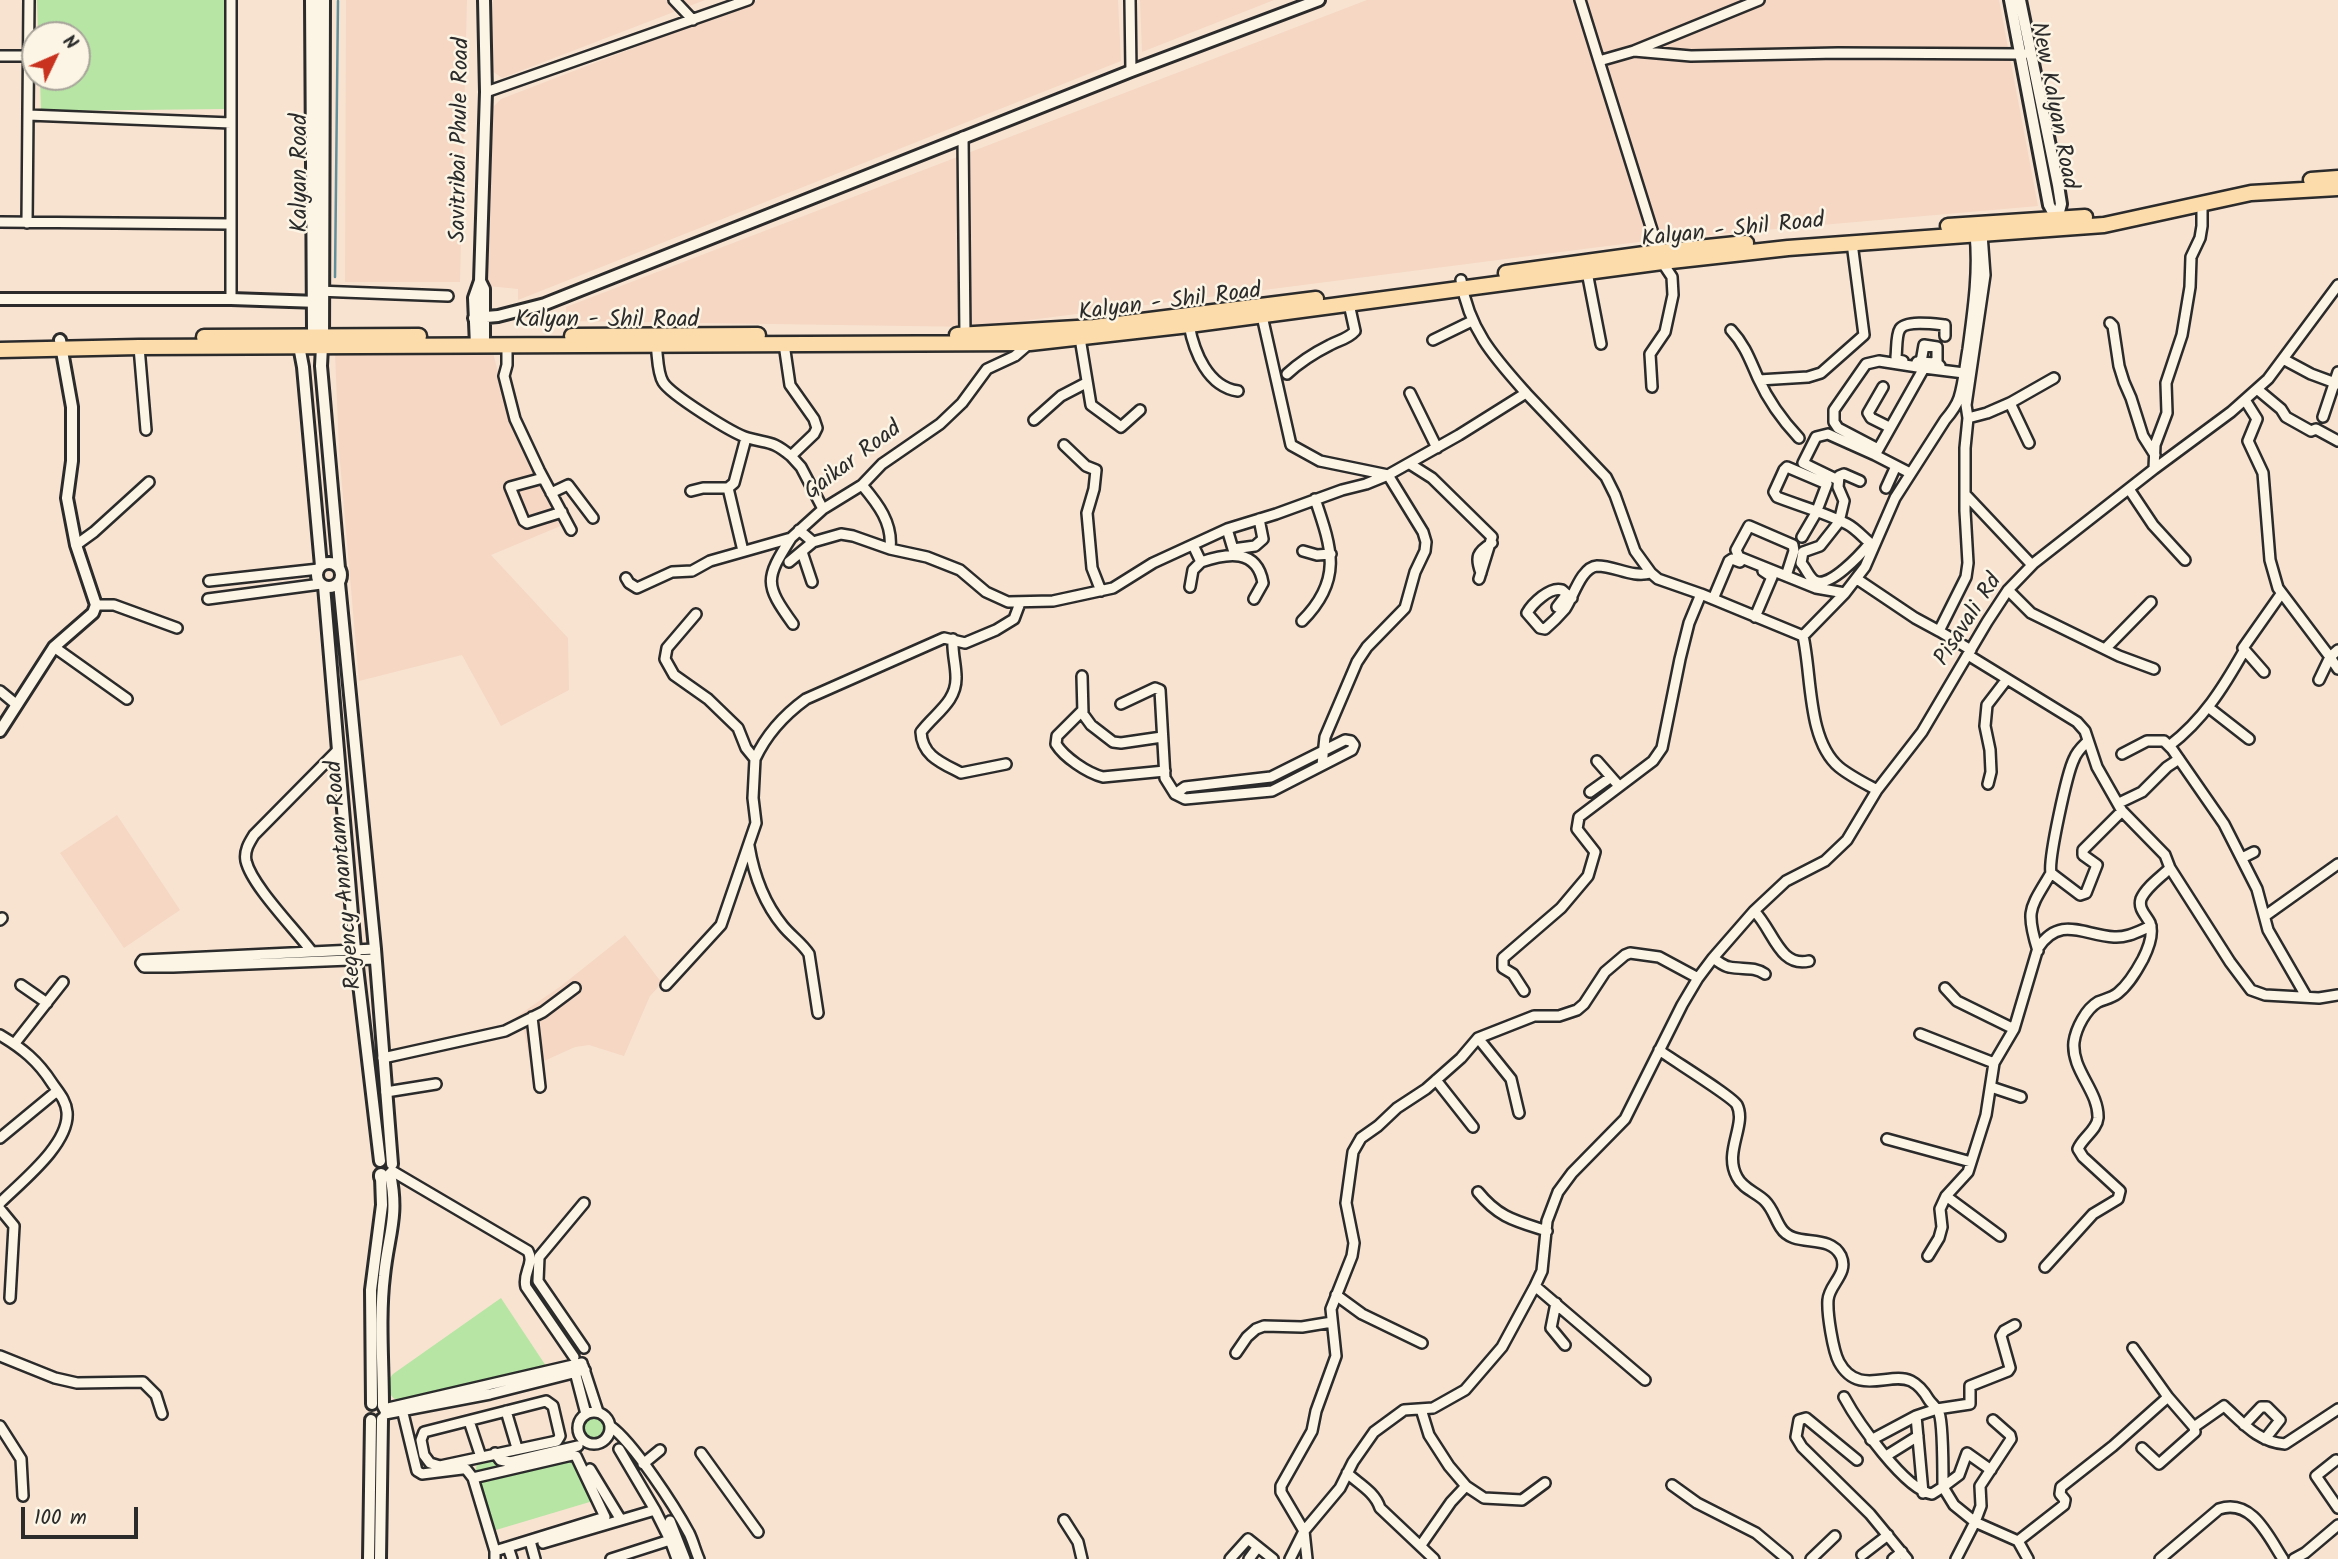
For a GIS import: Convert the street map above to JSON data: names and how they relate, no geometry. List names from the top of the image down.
{
  "streets": {
    "main road": ["Kalyan Road", "Kalyan - Shil Road"],
    "street": [
      "New Kalyan Road",
      "Savitribai Phule Road",
      "Gaikar Road",
      "Pisavali Rd",
      "Regency Anantam Road"
    ]
  },
  "crossings": [
    ["New Kalyan Road", "Kalyan - Shil Road"],
    ["Savitribai Phule Road", "Kalyan - Shil Road"],
    ["Kalyan Road", "Kalyan - Shil Road"],
    ["Kalyan - Shil Road", "Gaikar Road"]
  ],
  "scale_bar": "100 m",
  "north": "top right"
}
